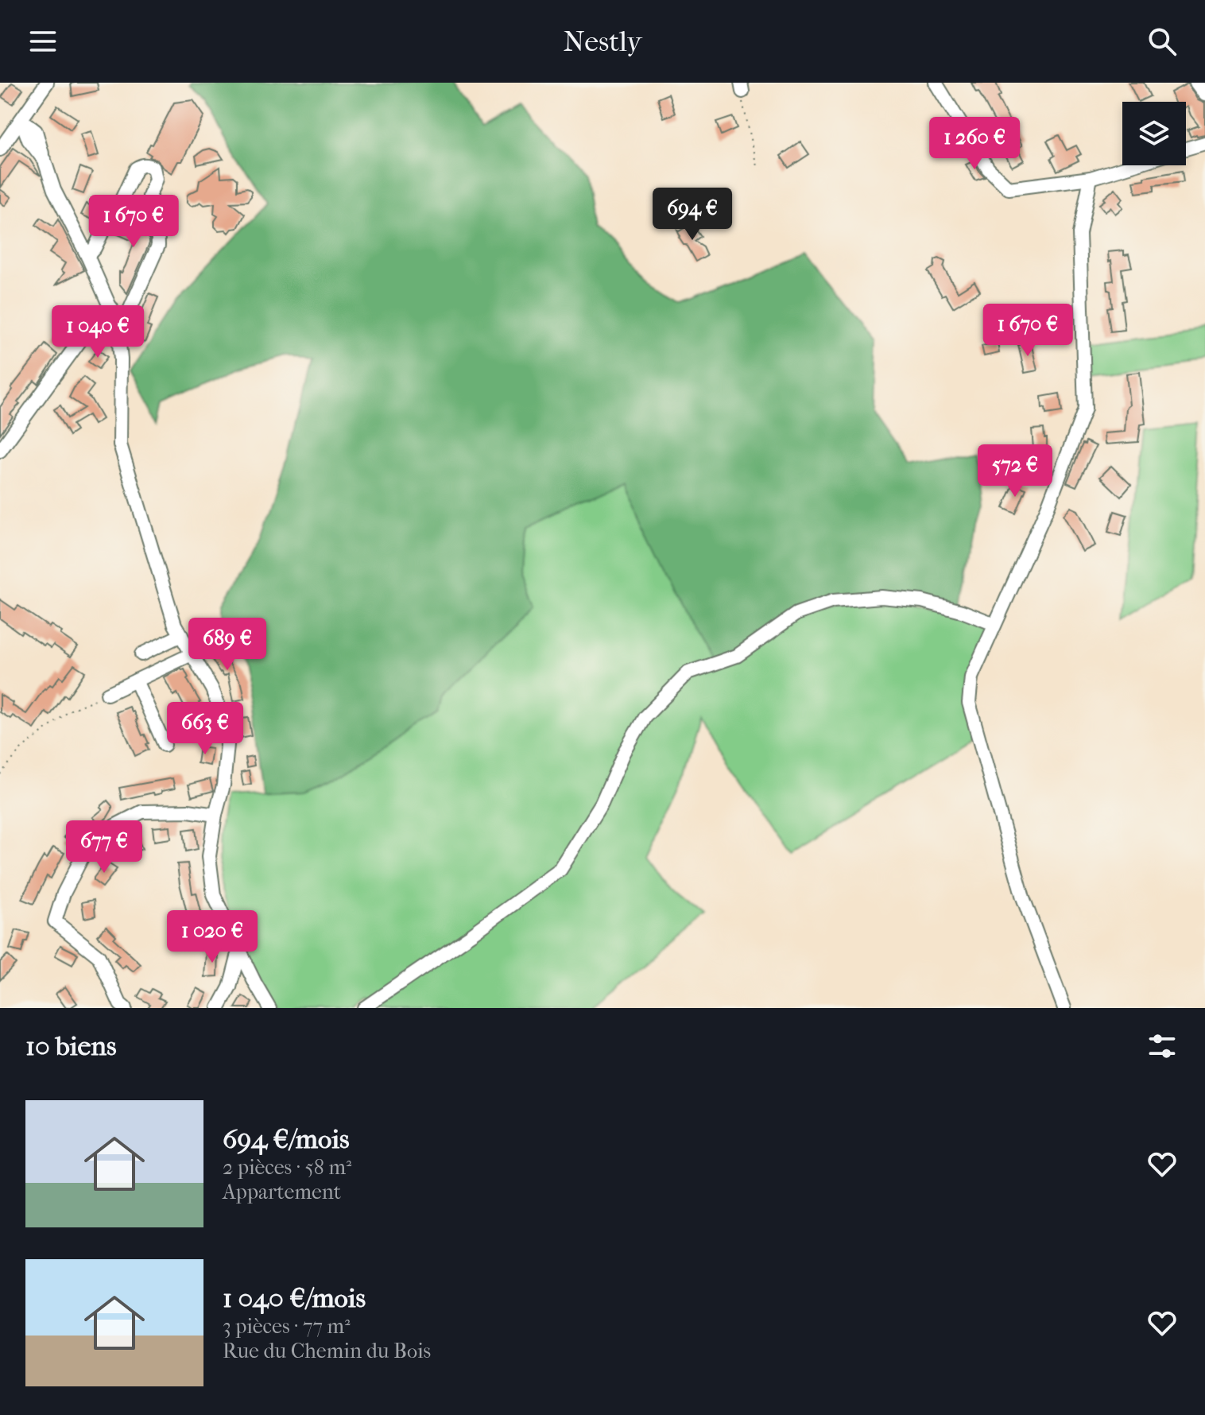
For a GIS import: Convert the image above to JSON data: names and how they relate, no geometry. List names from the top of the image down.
{
  "page": {
    "header": "Nestly",
    "price": [
      "1 260 €",
      "694 €",
      "1 670 €",
      "1 670 €",
      "1 040 €",
      "572 €",
      "689 €",
      "663 €",
      "677 €",
      "1 020 €"
    ],
    "heading": "10 biens",
    "list": [
      {
        "name": "694 €/mois",
        "note": "2 pièces · 58 m² · Appartement"
      },
      {
        "name": "1 040 €/mois",
        "note": "3 pièces · 77 m² · Rue du Chemin du Bois"
      }
    ]
  }
}
